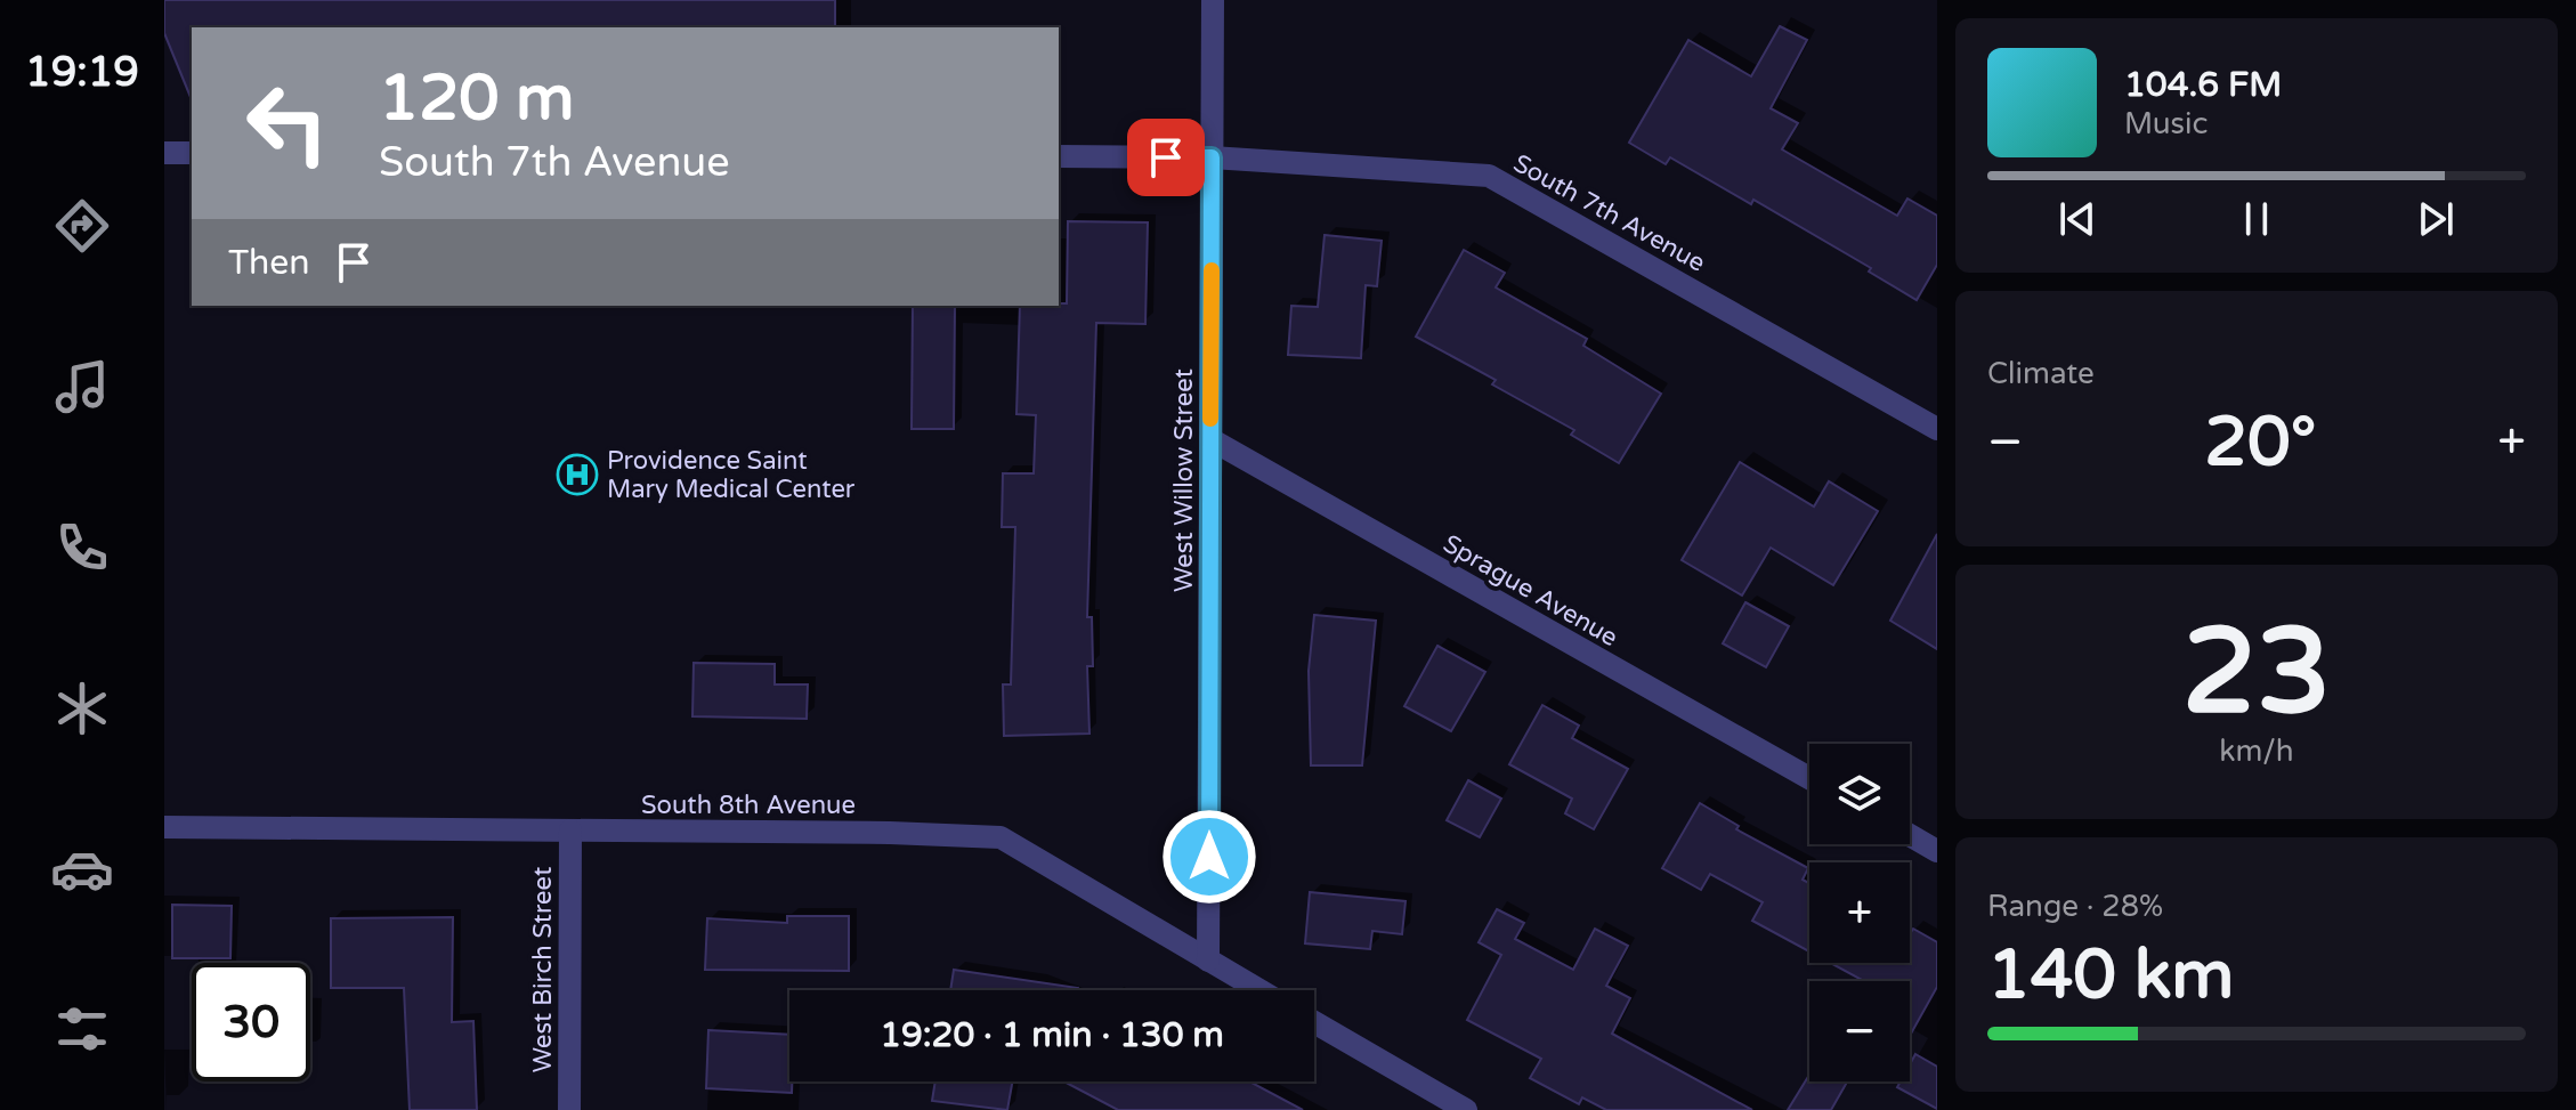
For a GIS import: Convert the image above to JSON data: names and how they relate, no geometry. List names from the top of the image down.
{
  "streets": {
    "street": [
      "South 7th Avenue",
      "West Willow Street",
      "Sprague Avenue",
      "South 8th Avenue",
      "West Birch Street"
    ]
  },
  "crossings": [
    ["South 7th Avenue", "West Willow Street"],
    ["West Willow Street", "Sprague Avenue"],
    ["West Willow Street", "South 8th Avenue"],
    ["South 8th Avenue", "West Birch Street"]
  ],
  "places": {
    "hospital": ["Providence Saint Mary Medical Center"]
  },
  "page": {
    "tabs": "19:19",
    "turn": ["120 m", "South 7th Avenue"],
    "song": ["104.6 FM", "Music"],
    "then": "Then",
    "tile": [
      "Climate",
      ["23", "km/h"],
      ["Range · 28%", "140 km"]
    ],
    "heat": ["−", "20°", "+"],
    "map_buttons": ["+", "−"],
    "limit": "30",
    "trip": "19:20 · 1 min · 130 m"
  }
}
